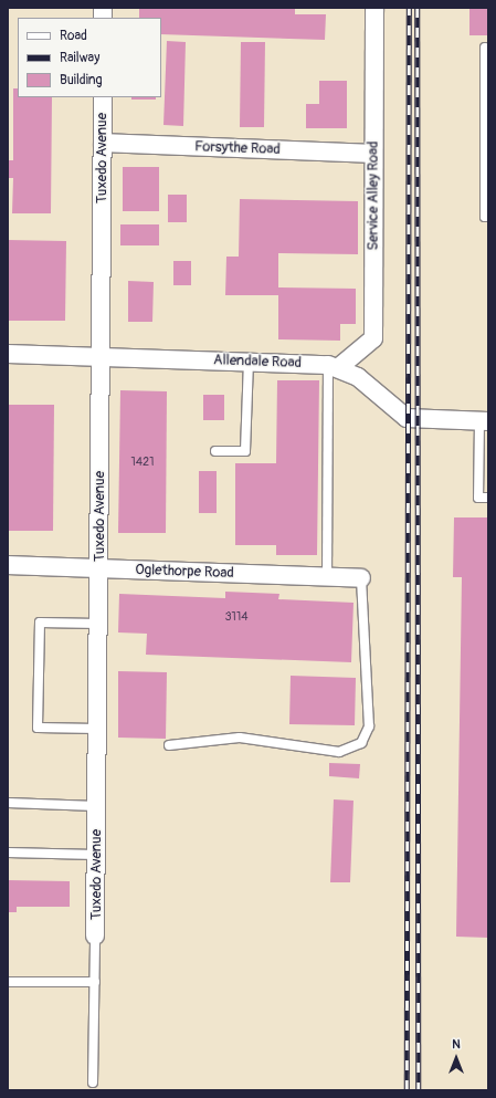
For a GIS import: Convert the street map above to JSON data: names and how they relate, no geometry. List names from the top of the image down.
{
  "streets": {
    "street": [
      "Forsythe Road",
      "Tuxedo Avenue",
      "Service Alley Road",
      "Allendale Road",
      "Oglethorpe Road"
    ]
  },
  "crossings": [
    ["Forsythe Road", "Tuxedo Avenue"],
    ["Forsythe Road", "Service Alley Road"],
    ["Tuxedo Avenue", "Allendale Road"],
    ["Tuxedo Avenue", "Oglethorpe Road"],
    ["Service Alley Road", "Allendale Road"]
  ],
  "house_numbers": ["1421", "3114"],
  "legend": ["Road", "Railway", "Building"],
  "north": "top"
}
